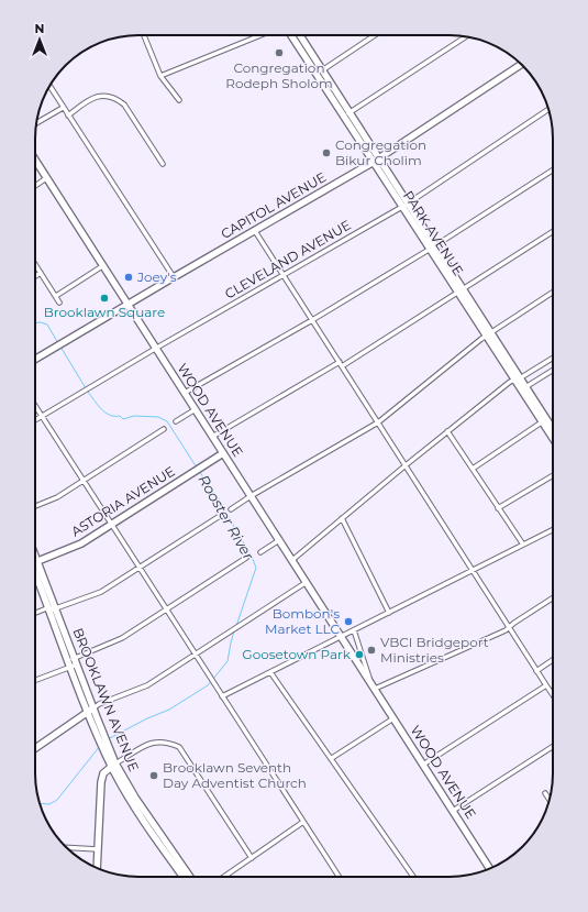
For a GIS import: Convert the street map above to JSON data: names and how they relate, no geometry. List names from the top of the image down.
{
  "streets": {
    "main road": [
      "CAPITOL AVENUE",
      "PARK AVENUE",
      "WOOD AVENUE",
      "ASTORIA AVENUE",
      "BROOKLAWN AVENUE"
    ],
    "street": ["CLEVELAND AVENUE"]
  },
  "crossings": [
    ["CAPITOL AVENUE", "PARK AVENUE"],
    ["CAPITOL AVENUE", "WOOD AVENUE"],
    ["PARK AVENUE", "CLEVELAND AVENUE"],
    ["CLEVELAND AVENUE", "WOOD AVENUE"],
    ["WOOD AVENUE", "ASTORIA AVENUE"],
    ["ASTORIA AVENUE", "BROOKLAWN AVENUE"]
  ],
  "water": ["Rooster River"],
  "places": [
    "Congregation Rodeph Sholom",
    "Congregation Bikur Cholim",
    "Joey's",
    "Brooklawn Square",
    "Bombon's Market LLC",
    "VBCI Bridgeport Ministries",
    "Goosetown Park",
    "Brooklawn Seventh Day Adventist Church"
  ],
  "north": "top"
}
